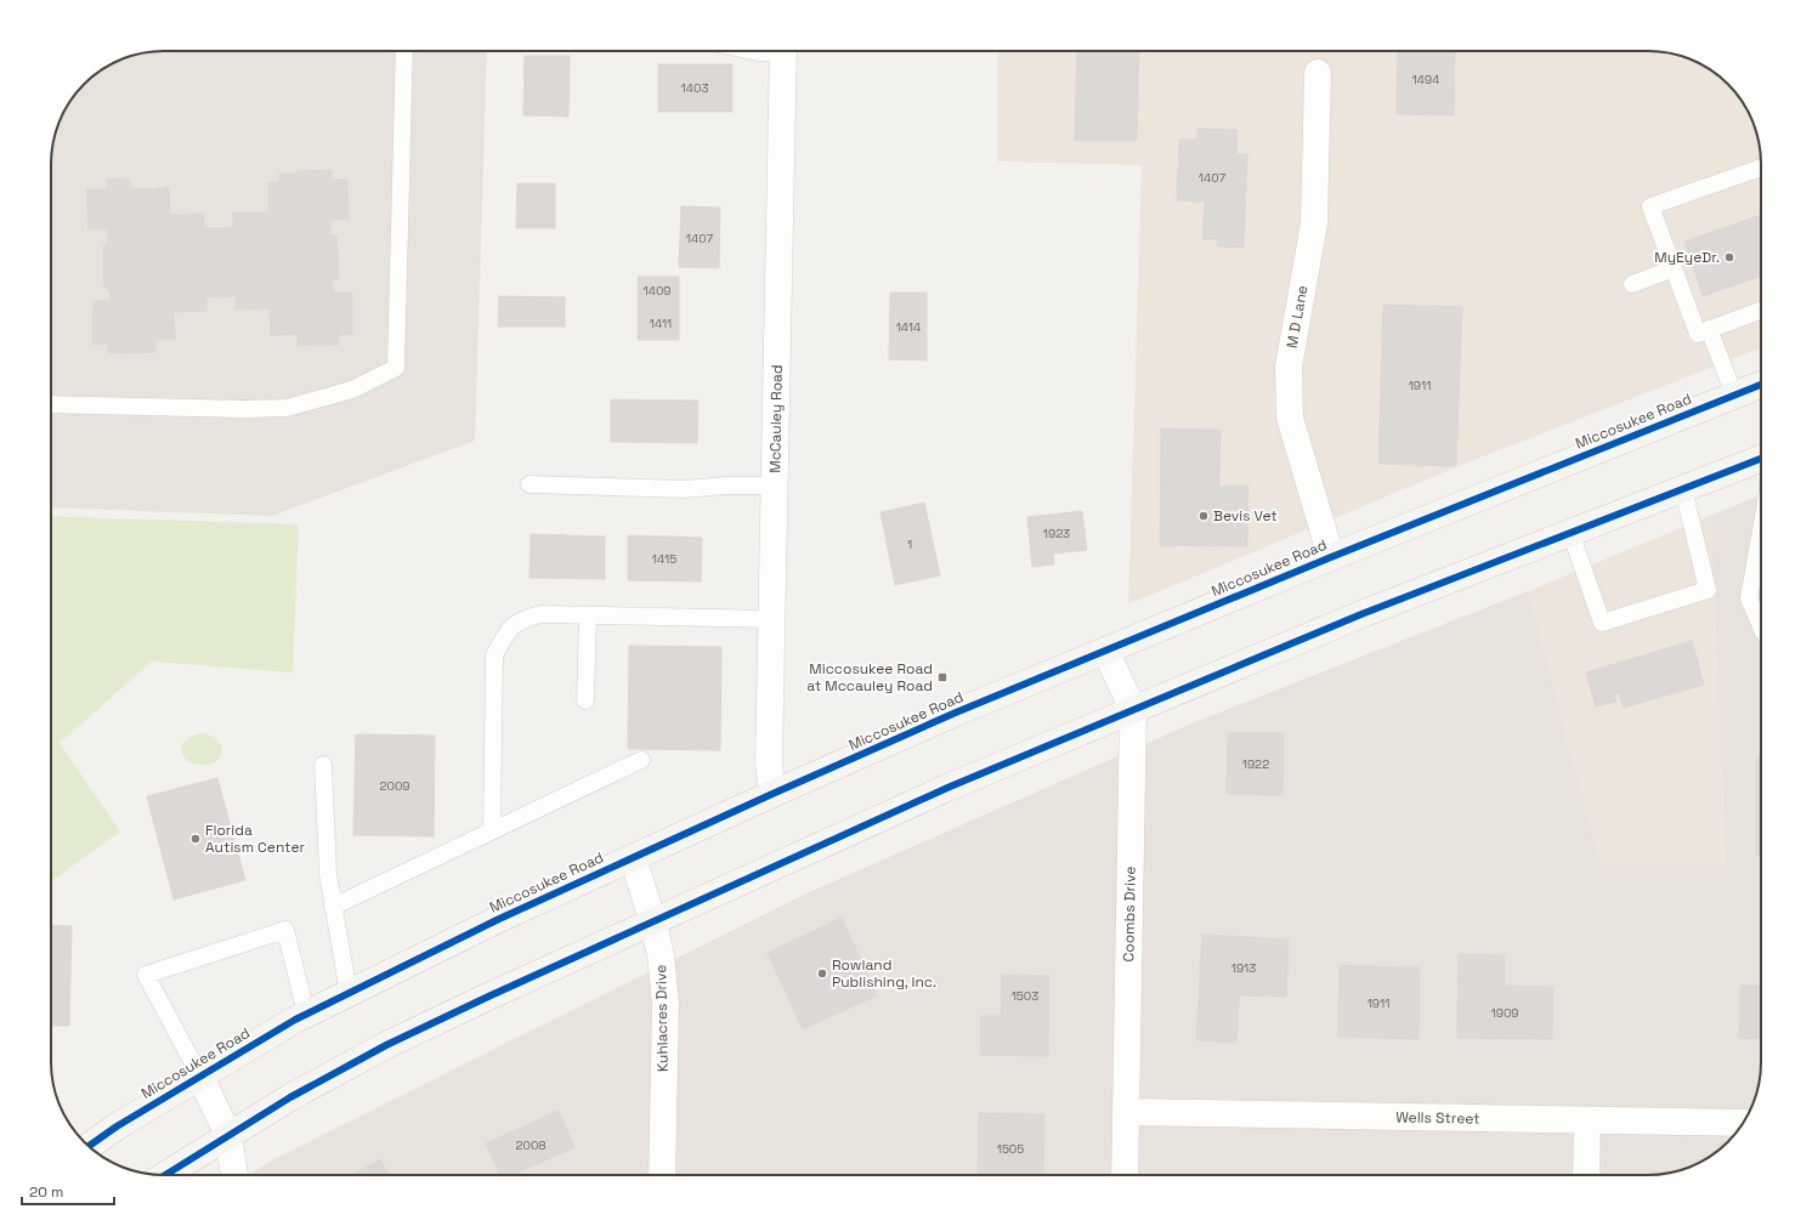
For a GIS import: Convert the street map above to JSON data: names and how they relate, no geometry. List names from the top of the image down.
{
  "streets": {
    "street": [
      "M D Lane",
      "McCauley Road",
      "Miccosukee Road",
      "Coombs Drive",
      "Kuhlacres Drive",
      "Wells Street"
    ]
  },
  "crossings": [
    ["M D Lane", "Miccosukee Road"],
    ["McCauley Road", "Miccosukee Road"],
    ["Miccosukee Road", "Coombs Drive"],
    ["Miccosukee Road", "Kuhlacres Drive"],
    ["Coombs Drive", "Wells Street"]
  ],
  "places": {
    "other": [
      "MyEyeDr.",
      "Bevis Vet",
      "Florida Autism Center",
      "Rowland Publishing, Inc."
    ],
    "transit": ["Miccosukee Road at Mccauley Road"]
  },
  "house_numbers": [
    "1494",
    "1403",
    "1407",
    "1407",
    "1409",
    "1411",
    "1414",
    "1911",
    "1923",
    "1",
    "1415",
    "1922",
    "2009",
    "1913",
    "1503",
    "1911",
    "1909",
    "2008",
    "1505"
  ],
  "scale_bar": "20 m"
}
